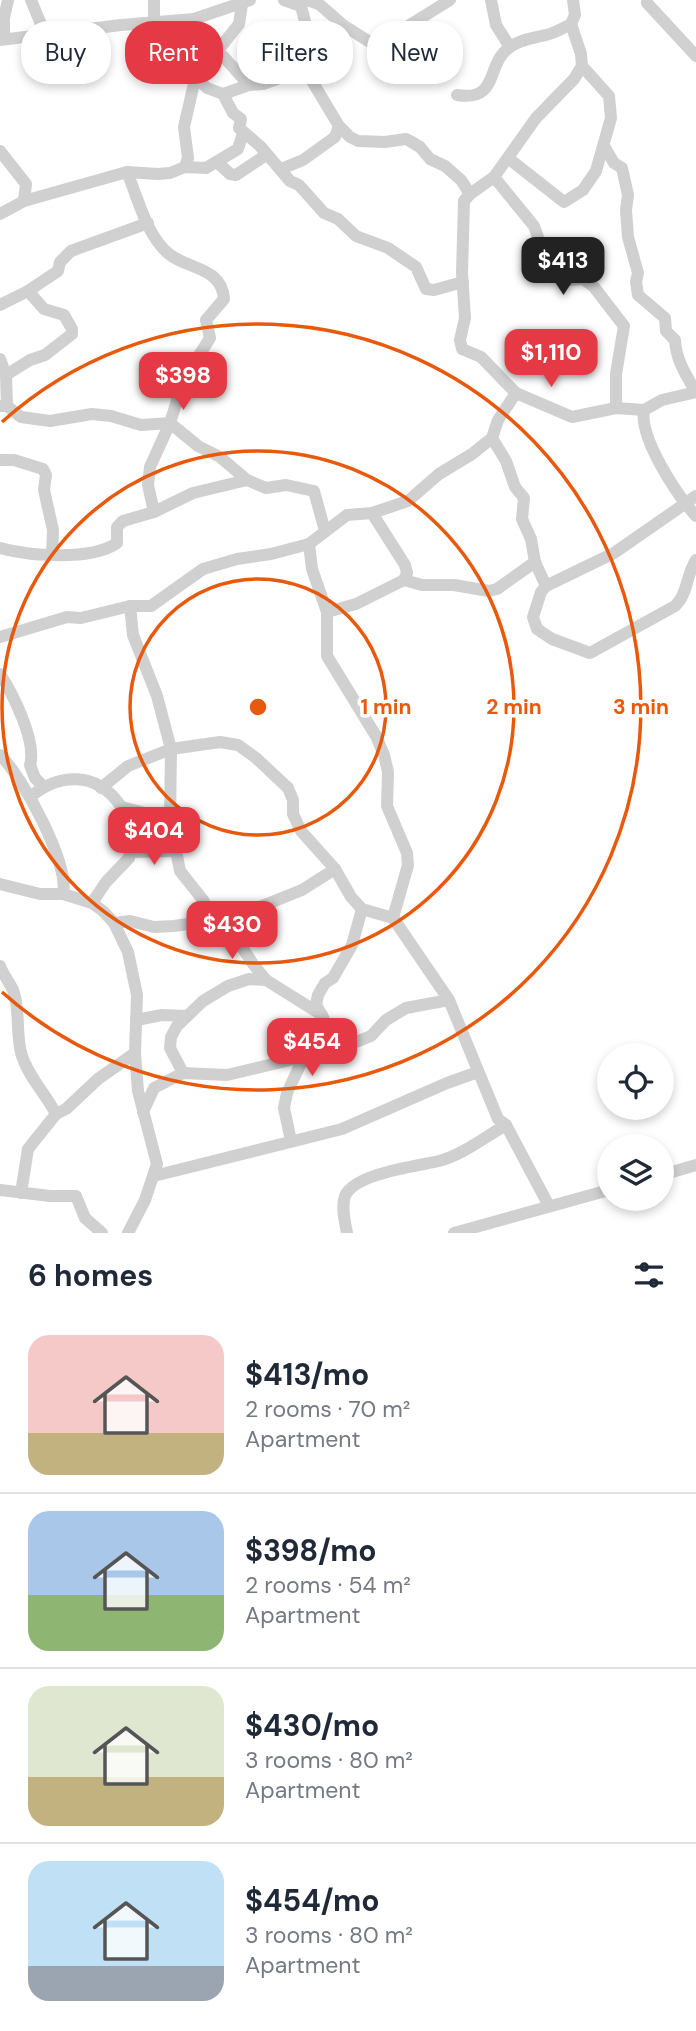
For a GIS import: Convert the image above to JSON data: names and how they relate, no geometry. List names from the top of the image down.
{
  "page": {
    "chip": [
      "Buy",
      "Rent",
      "Filters",
      "New"
    ],
    "price": [
      "$413",
      "$1,110",
      "$398",
      "$404",
      "$430",
      "$454"
    ],
    "heading": "6 homes",
    "list": [
      {
        "name": "$413/mo",
        "note": "2 rooms · 70 m² · Apartment"
      },
      {
        "name": "$398/mo",
        "note": "2 rooms · 54 m² · Apartment"
      },
      {
        "name": "$430/mo",
        "note": "3 rooms · 80 m² · Apartment"
      },
      {
        "name": "$454/mo",
        "note": "3 rooms · 80 m² · Apartment"
      }
    ]
  },
  "rings": ["1 min", "2 min", "3 min"]
}
